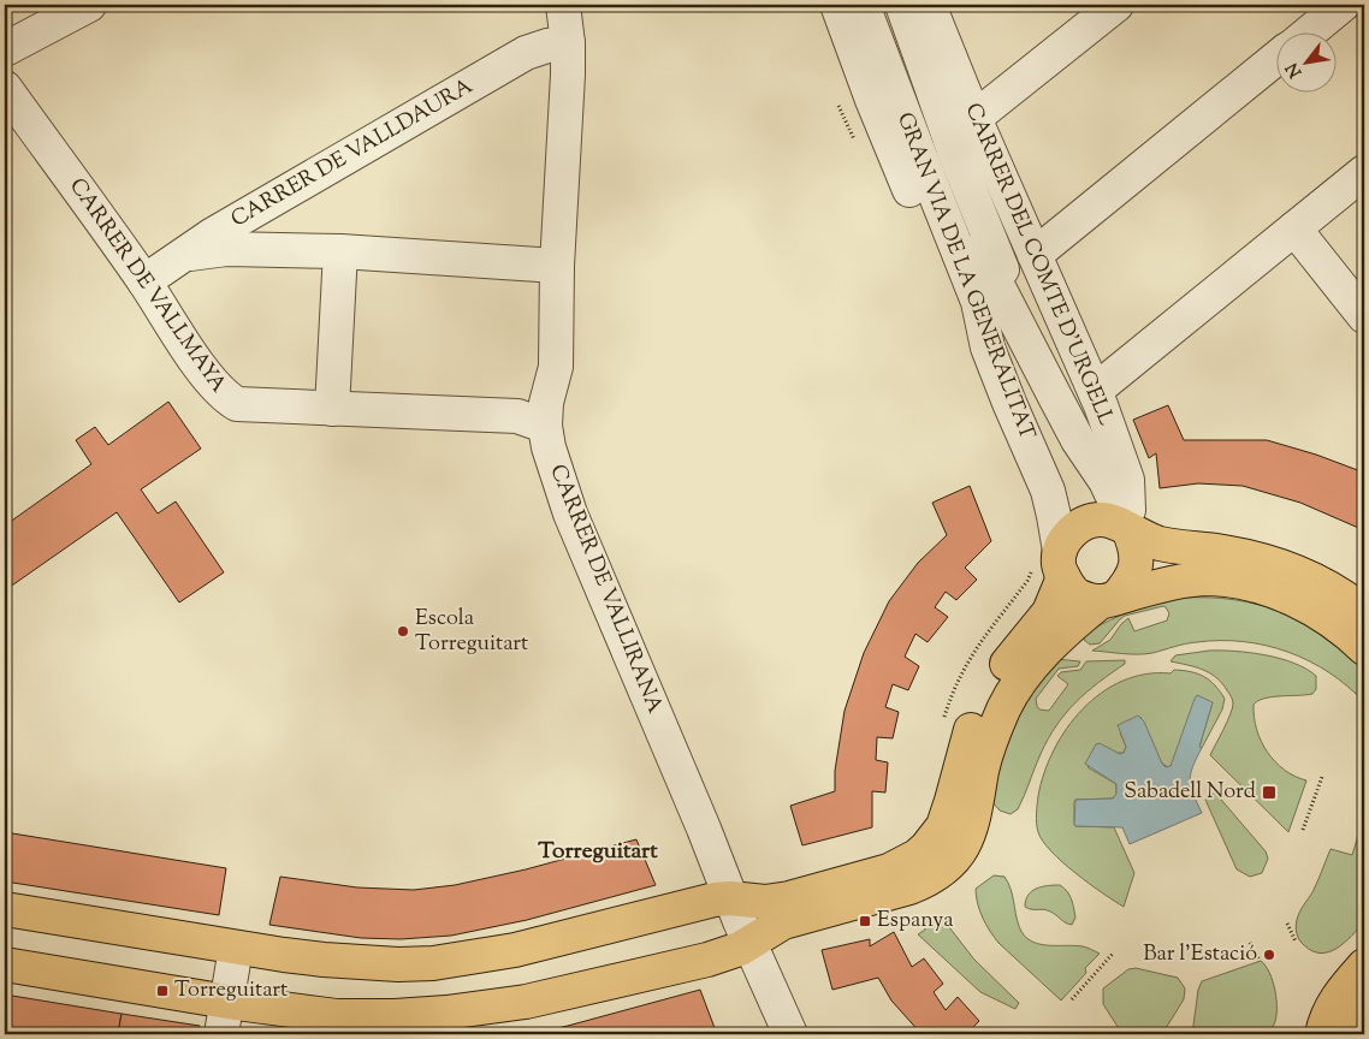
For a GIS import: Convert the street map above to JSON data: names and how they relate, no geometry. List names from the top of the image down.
{
  "streets": {
    "street": [
      "CARRER DE VALLDAURA",
      "CARRER DEL COMTE D'URGELL",
      "GRAN VIA DE LA GENERALITAT",
      "CARRER DE VALLMAYA",
      "CARRER DE VALLIRANA"
    ]
  },
  "crossings": [
    ["CARRER DE VALLDAURA", "CARRER DE VALLMAYA"],
    ["CARRER DE VALLDAURA", "CARRER DE VALLIRANA"],
    ["CARRER DEL COMTE D'URGELL", "GRAN VIA DE LA GENERALITAT"],
    ["CARRER DE VALLMAYA", "CARRER DE VALLIRANA"]
  ],
  "districts": ["Torreguitart"],
  "places": {
    "other": ["Escola Torreguitart", "Bar l'Estació"],
    "transit": ["Sabadell Nord", "Espanya", "Torreguitart"]
  },
  "north": "bottom left"
}
